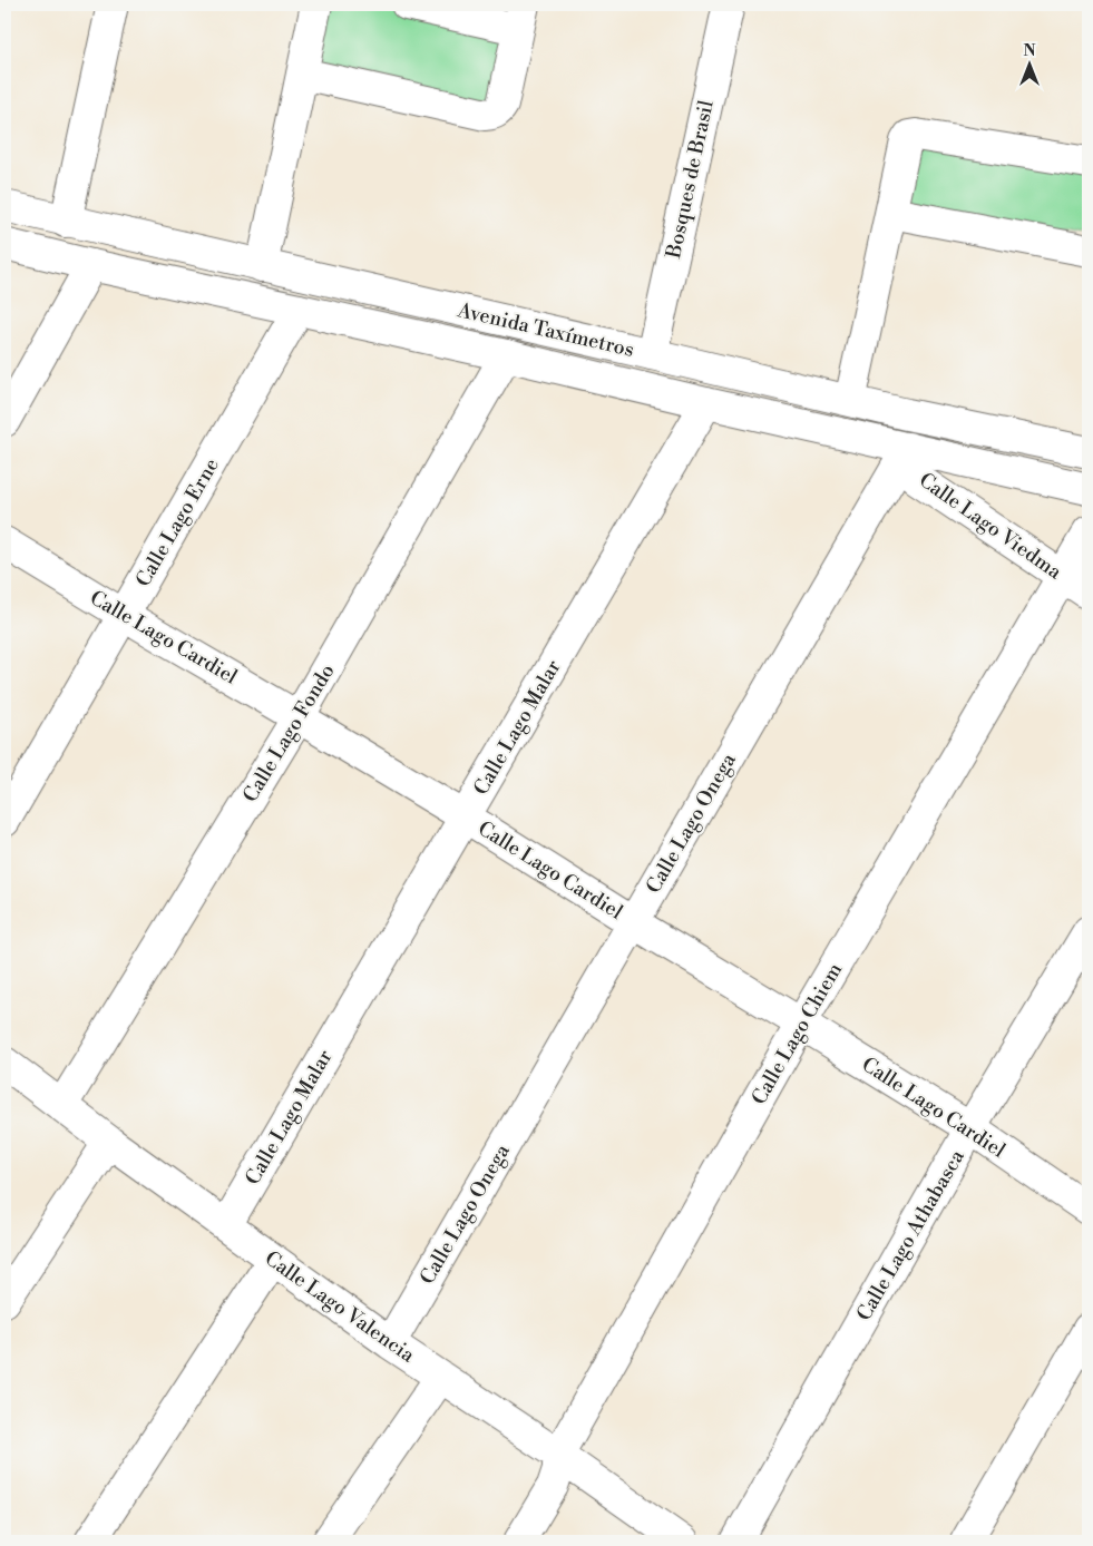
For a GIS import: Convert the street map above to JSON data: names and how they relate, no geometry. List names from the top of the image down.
{
  "streets": {
    "street": [
      "Bosques de Brasil",
      "Avenida Taxímetros",
      "Calle Lago Erne",
      "Calle Lago Viedma",
      "Calle Lago Cardiel",
      "Calle Lago Malar",
      "Calle Lago Fondo",
      "Calle Lago Onega",
      "Calle Lago Chiem",
      "Calle Lago Athabasca",
      "Calle Lago Valencia"
    ]
  },
  "crossings": [
    ["Bosques de Brasil", "Avenida Taxímetros"],
    ["Avenida Taxímetros", "Calle Lago Erne"],
    ["Avenida Taxímetros", "Calle Lago Viedma"],
    ["Avenida Taxímetros", "Calle Lago Malar"],
    ["Avenida Taxímetros", "Calle Lago Fondo"],
    ["Avenida Taxímetros", "Calle Lago Onega"],
    ["Calle Lago Erne", "Calle Lago Cardiel"],
    ["Calle Lago Viedma", "Calle Lago Onega"],
    ["Calle Lago Viedma", "Calle Lago Chiem"],
    ["Calle Lago Cardiel", "Calle Lago Malar"],
    ["Calle Lago Cardiel", "Calle Lago Fondo"],
    ["Calle Lago Cardiel", "Calle Lago Onega"],
    ["Calle Lago Cardiel", "Calle Lago Chiem"],
    ["Calle Lago Cardiel", "Calle Lago Athabasca"],
    ["Calle Lago Malar", "Calle Lago Valencia"],
    ["Calle Lago Fondo", "Calle Lago Valencia"],
    ["Calle Lago Onega", "Calle Lago Valencia"],
    ["Calle Lago Chiem", "Calle Lago Valencia"]
  ],
  "north": "top"
}
